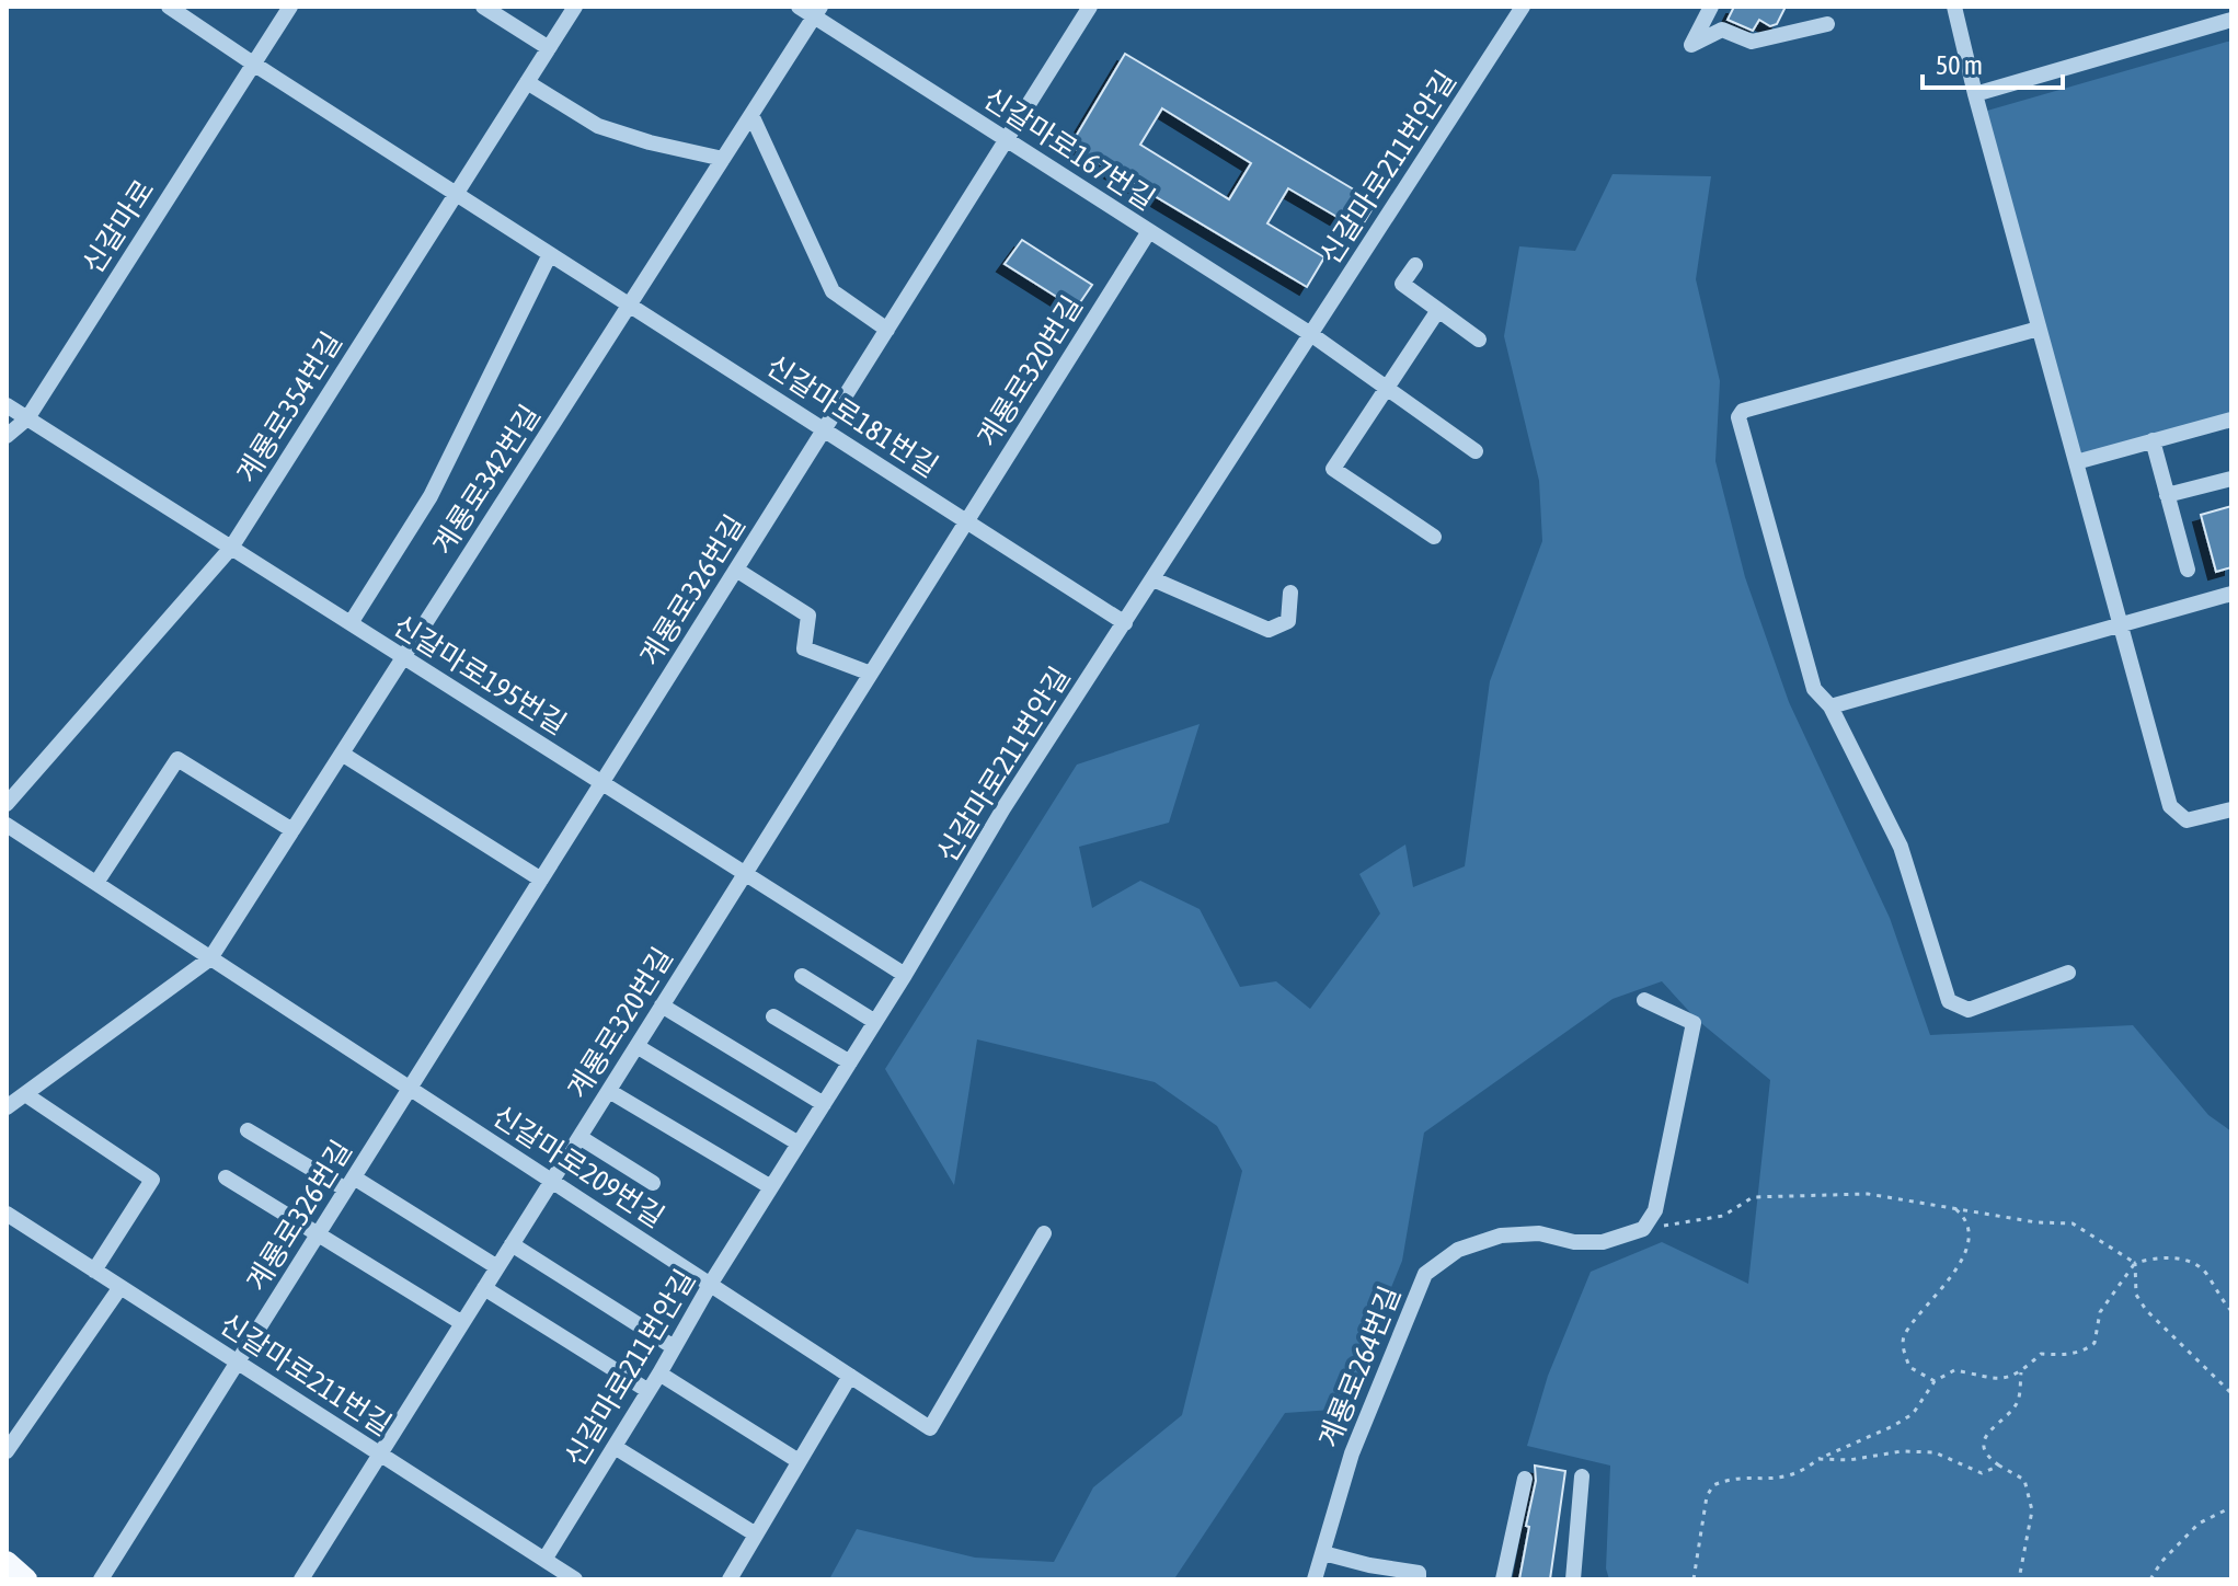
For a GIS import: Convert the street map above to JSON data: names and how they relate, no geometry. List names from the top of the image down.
{
  "streets": {
    "street": [
      "신갈마로167번길",
      "신갈마로211번안길",
      "신갈마로",
      "계룡로320번길",
      "계룡로354번길",
      "신갈마로181번길",
      "계룡로342번길",
      "계룡로326번길",
      "신갈마로195번길",
      "신갈마로209번길",
      "계룡로264번길",
      "신갈마로211번길"
    ]
  },
  "crossings": [
    ["신갈마로167번길", "신갈마로211번안길"],
    ["신갈마로167번길", "계룡로320번길"],
    ["신갈마로167번길", "계룡로342번길"],
    ["신갈마로167번길", "계룡로326번길"],
    ["신갈마로211번안길", "신갈마로181번길"],
    ["신갈마로211번안길", "신갈마로195번길"],
    ["신갈마로211번안길", "신갈마로209번길"],
    ["신갈마로211번안길", "신갈마로211번길"],
    ["신갈마로", "신갈마로181번길"],
    ["신갈마로", "신갈마로195번길"],
    ["계룡로320번길", "신갈마로181번길"],
    ["계룡로320번길", "신갈마로195번길"],
    ["계룡로320번길", "신갈마로209번길"],
    ["계룡로320번길", "신갈마로211번길"],
    ["계룡로354번길", "신갈마로181번길"],
    ["계룡로354번길", "신갈마로195번길"],
    ["신갈마로181번길", "계룡로342번길"],
    ["신갈마로181번길", "계룡로326번길"],
    ["계룡로342번길", "신갈마로195번길"],
    ["계룡로342번길", "신갈마로209번길"],
    ["계룡로326번길", "신갈마로195번길"],
    ["계룡로326번길", "신갈마로209번길"],
    ["계룡로326번길", "신갈마로211번길"]
  ],
  "scale_bar": "50 m"
}
